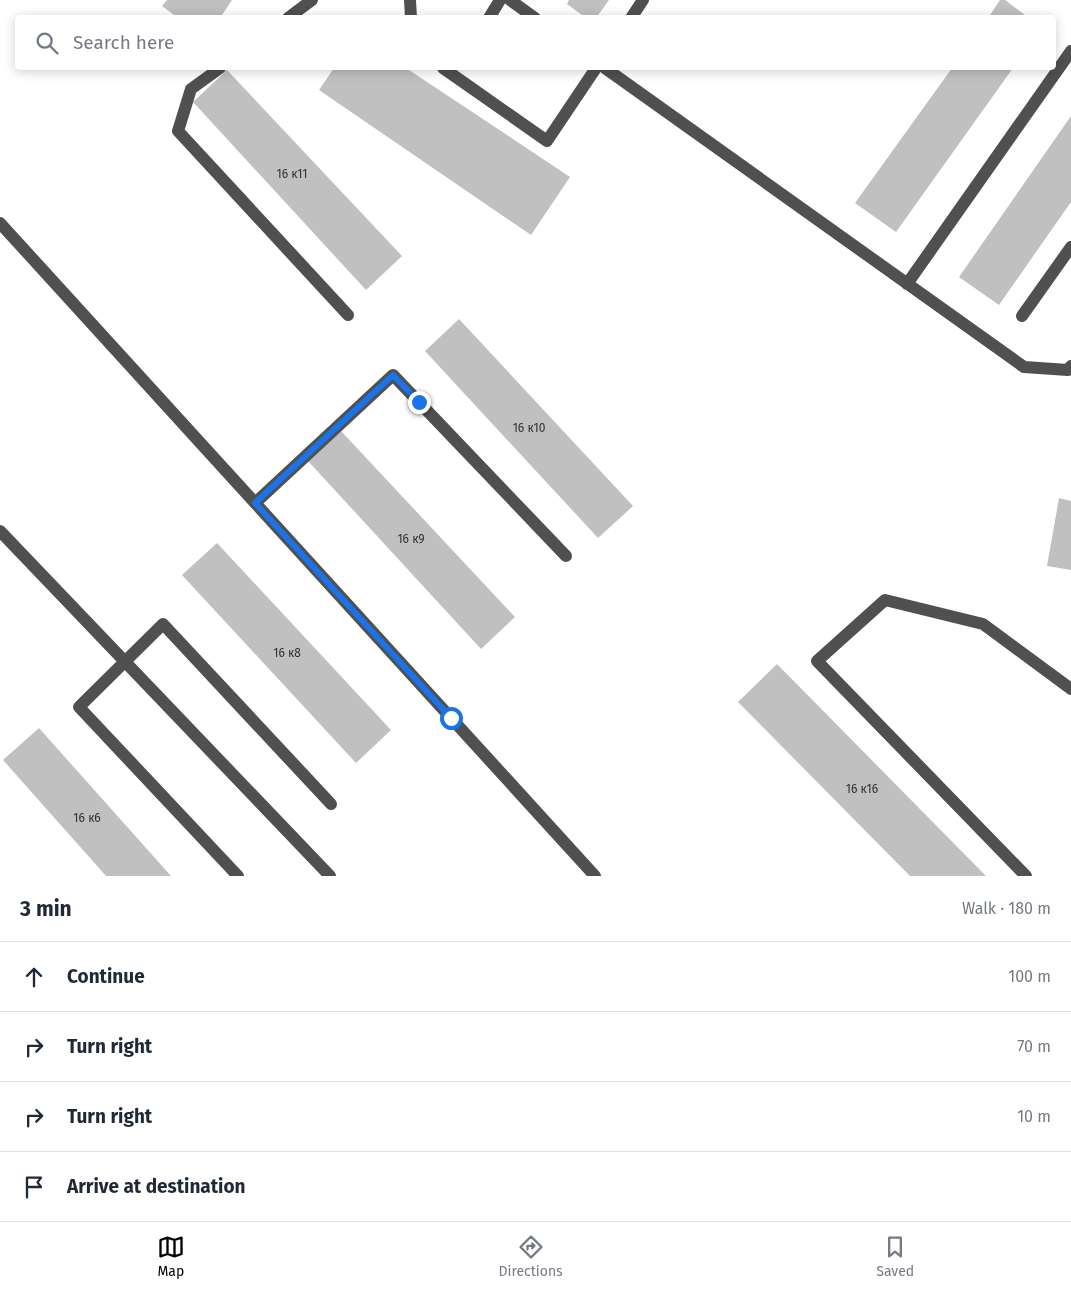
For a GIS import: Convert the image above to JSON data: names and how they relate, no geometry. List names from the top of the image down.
{
  "house_numbers": [
    "16 к11",
    "16 к10",
    "16 к9",
    "16 к8",
    "16 к16",
    "16 к6"
  ],
  "page": {
    "search": "Search here",
    "heading": ["3 min", "Walk · 180 m"],
    "list": [
      ["Continue", "100 m"],
      ["Turn right", "70 m"],
      ["Turn right", "10 m"],
      "Arrive at destination"
    ],
    "nav": ["Map", "Directions", "Saved"]
  }
}
